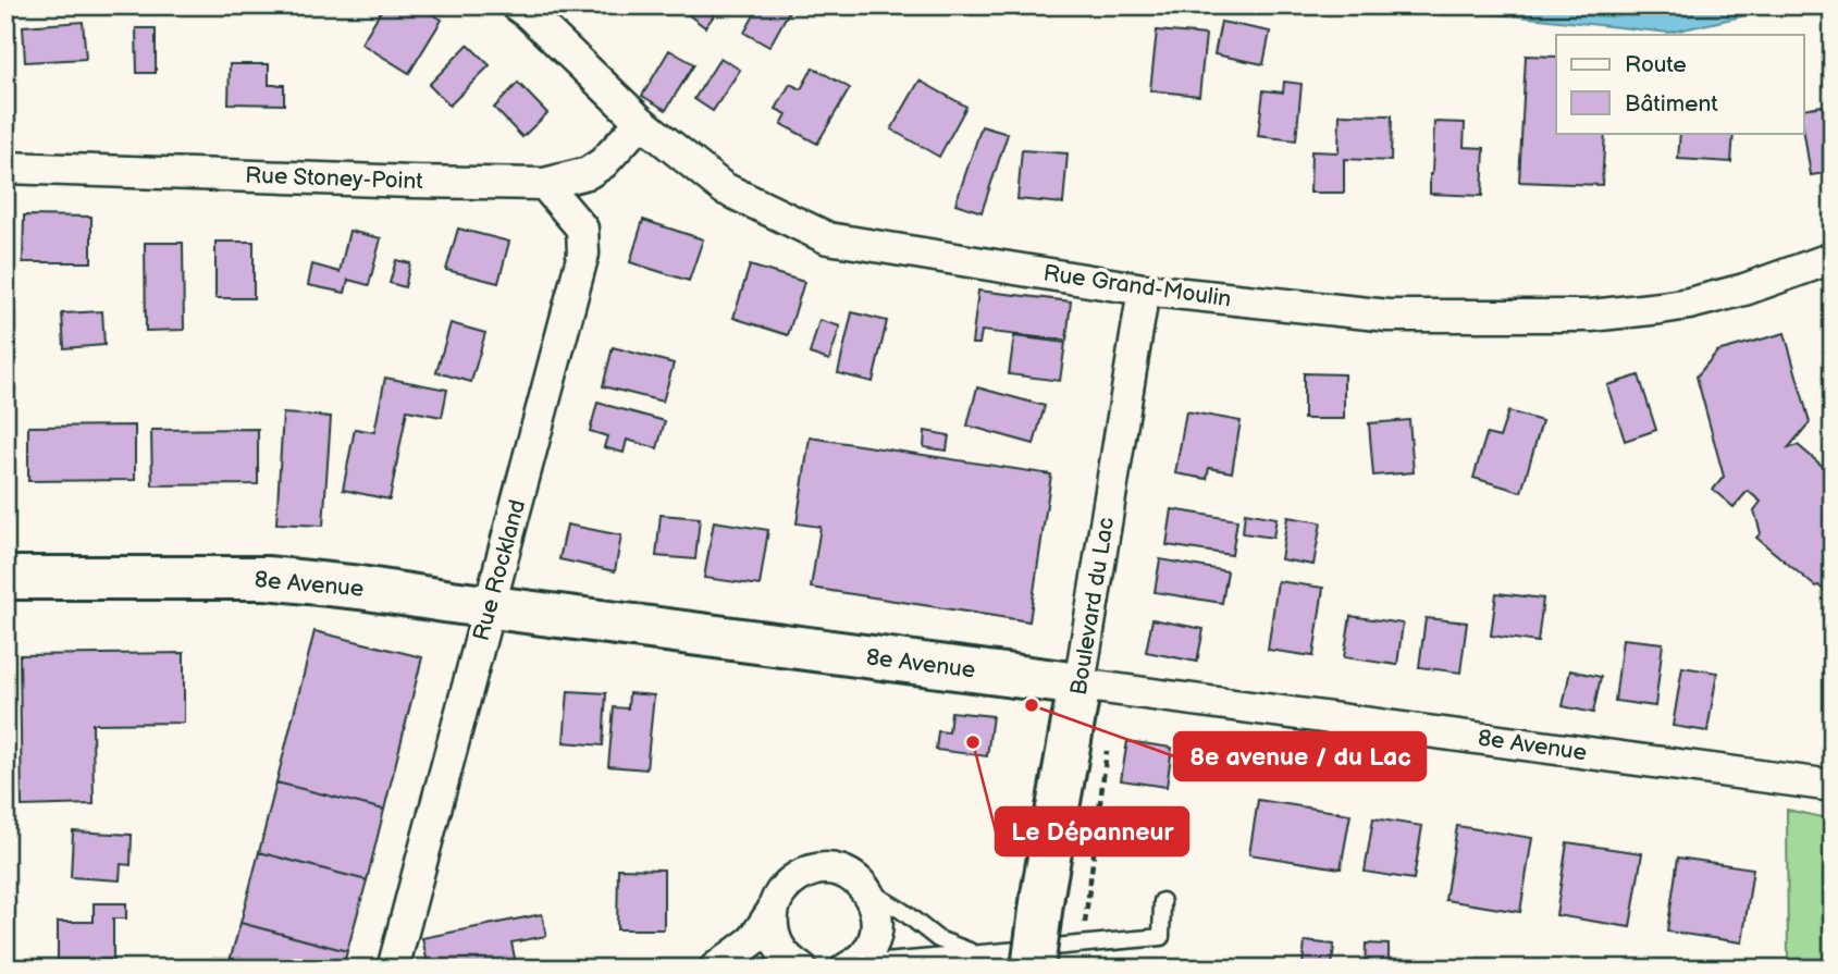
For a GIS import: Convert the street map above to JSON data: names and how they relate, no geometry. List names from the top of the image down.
{
  "streets": {
    "street": [
      "Rue Stoney-Point",
      "Rue Grand-Moulin",
      "Rue Rockland",
      "8e Avenue",
      "Boulevard du Lac"
    ]
  },
  "crossings": [
    ["Rue Stoney-Point", "Rue Grand-Moulin"],
    ["Rue Stoney-Point", "Rue Rockland"],
    ["Rue Grand-Moulin", "Boulevard du Lac"],
    ["Rue Rockland", "8e Avenue"],
    ["8e Avenue", "Boulevard du Lac"]
  ],
  "places": ["8e avenue / du Lac", "Le Dépanneur"],
  "legend": ["Route", "Bâtiment"]
}
